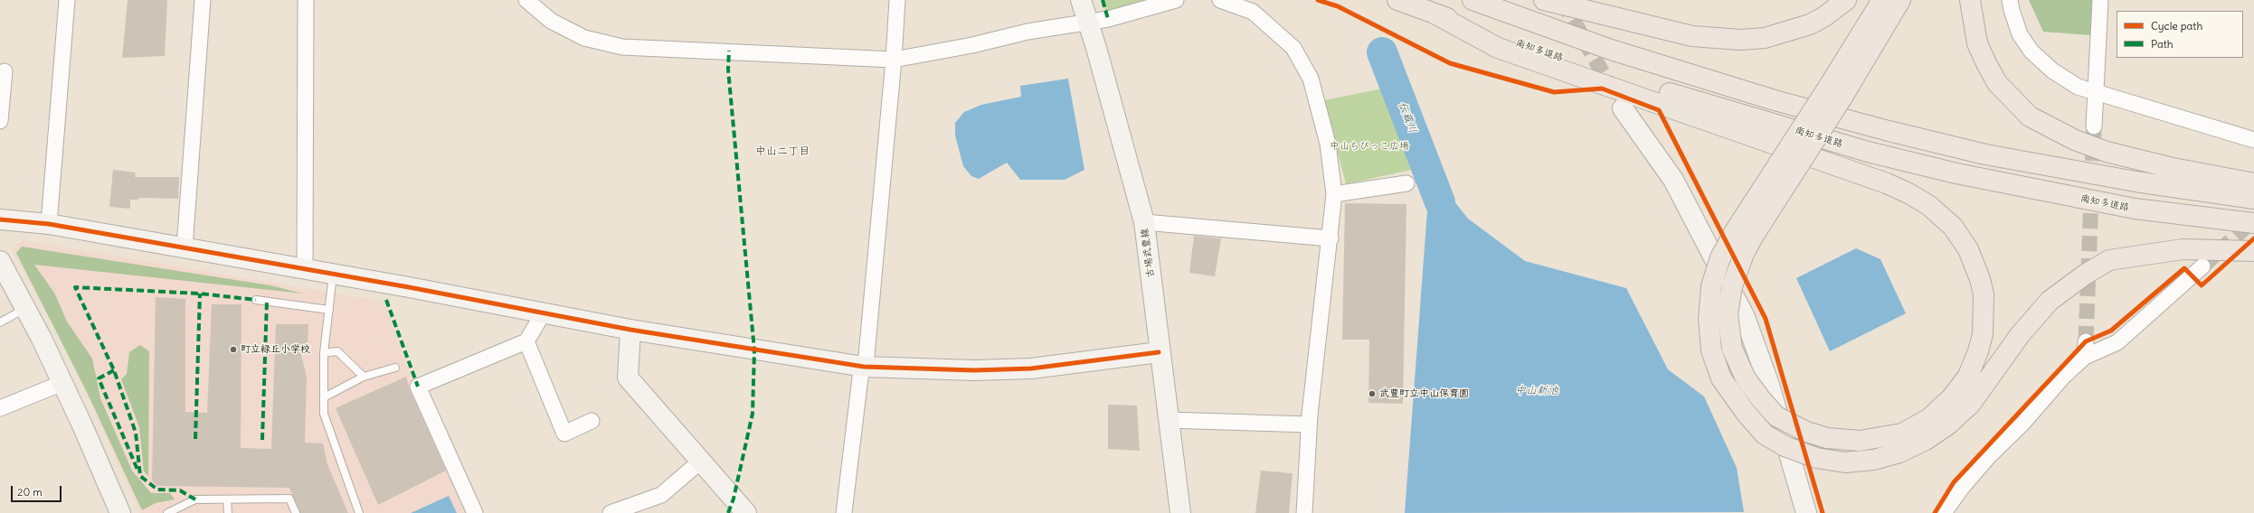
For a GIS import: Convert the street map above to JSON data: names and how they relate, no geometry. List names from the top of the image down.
{
  "streets": {
    "highway": ["南知多道路"],
    "street": ["古場武豊線"]
  },
  "districts": ["中山二丁目"],
  "water": ["伝蔵川", "中山新池"],
  "parks": ["中山ちびっこ広場"],
  "places": ["町立緑丘小学校", "武豊町立中山保育園"],
  "legend": ["Cycle path", "Path"],
  "scale_bar": "20 m"
}
